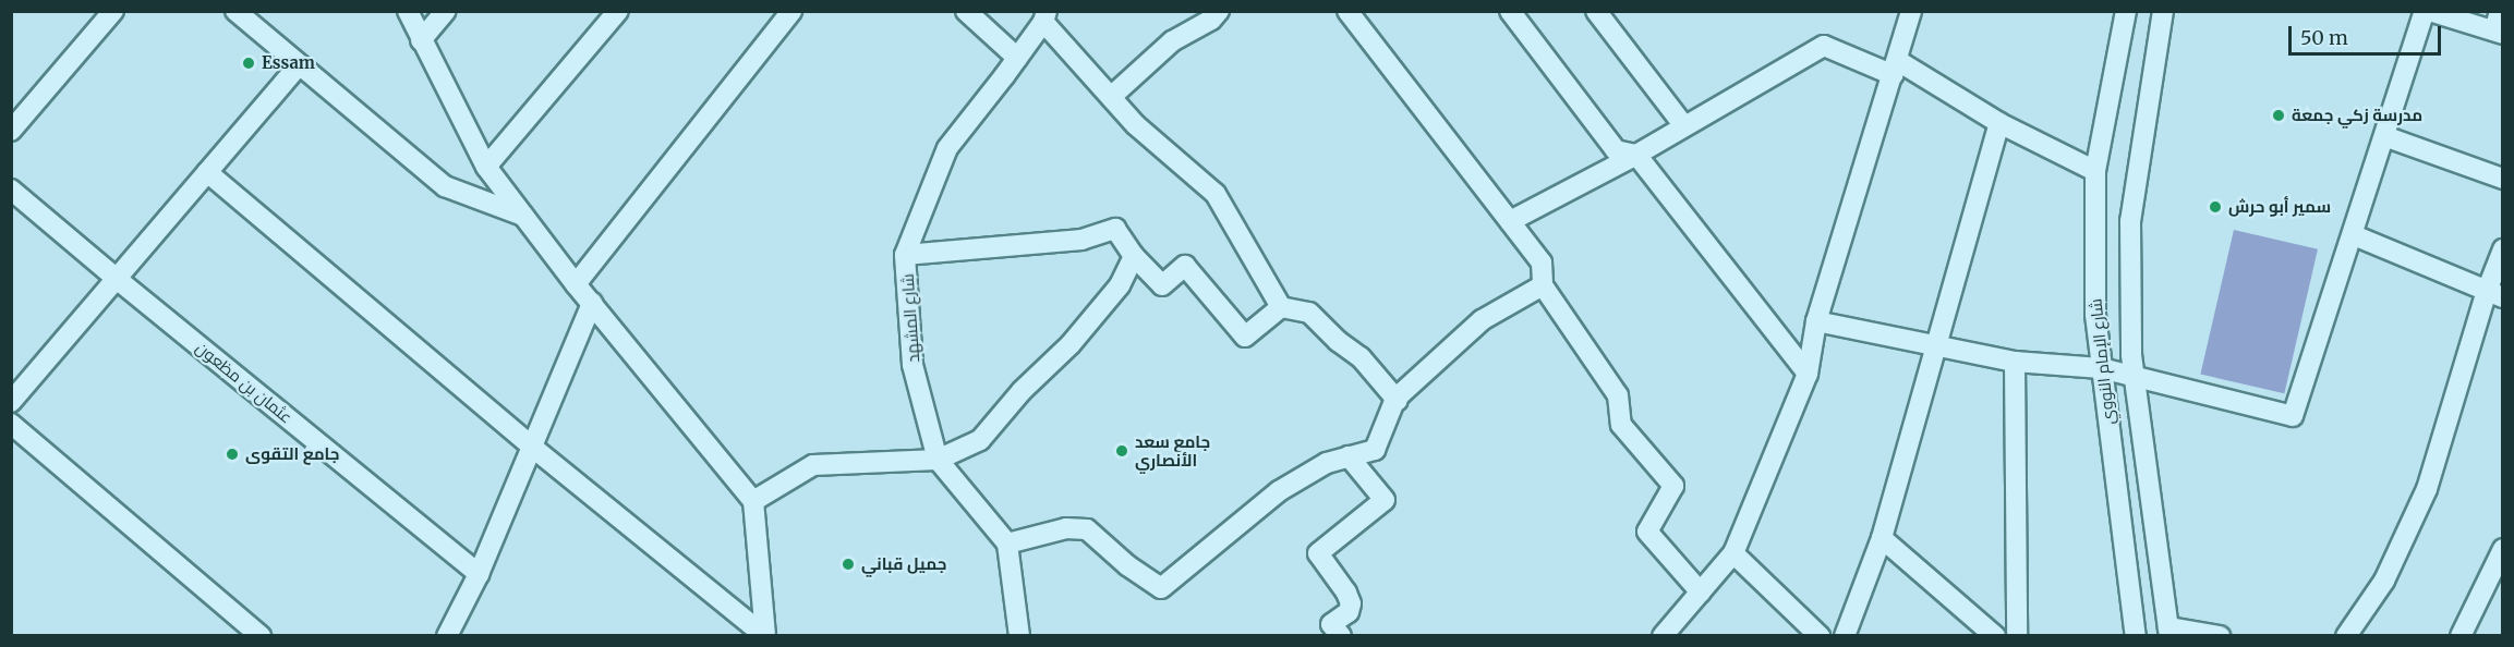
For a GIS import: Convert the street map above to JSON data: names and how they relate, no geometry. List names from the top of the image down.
{
  "streets": {
    "street": ["شارع المشهد", "شارع الإمام النووي", "عثمان بن مظعون"]
  },
  "places": [
    "Essam",
    "مدرسة زكي جمعة",
    "سمير أبو حرش",
    "جامع سعد الأنصاري",
    "جامع التقوى",
    "جميل قباني"
  ],
  "scale_bar": "50 m"
}
